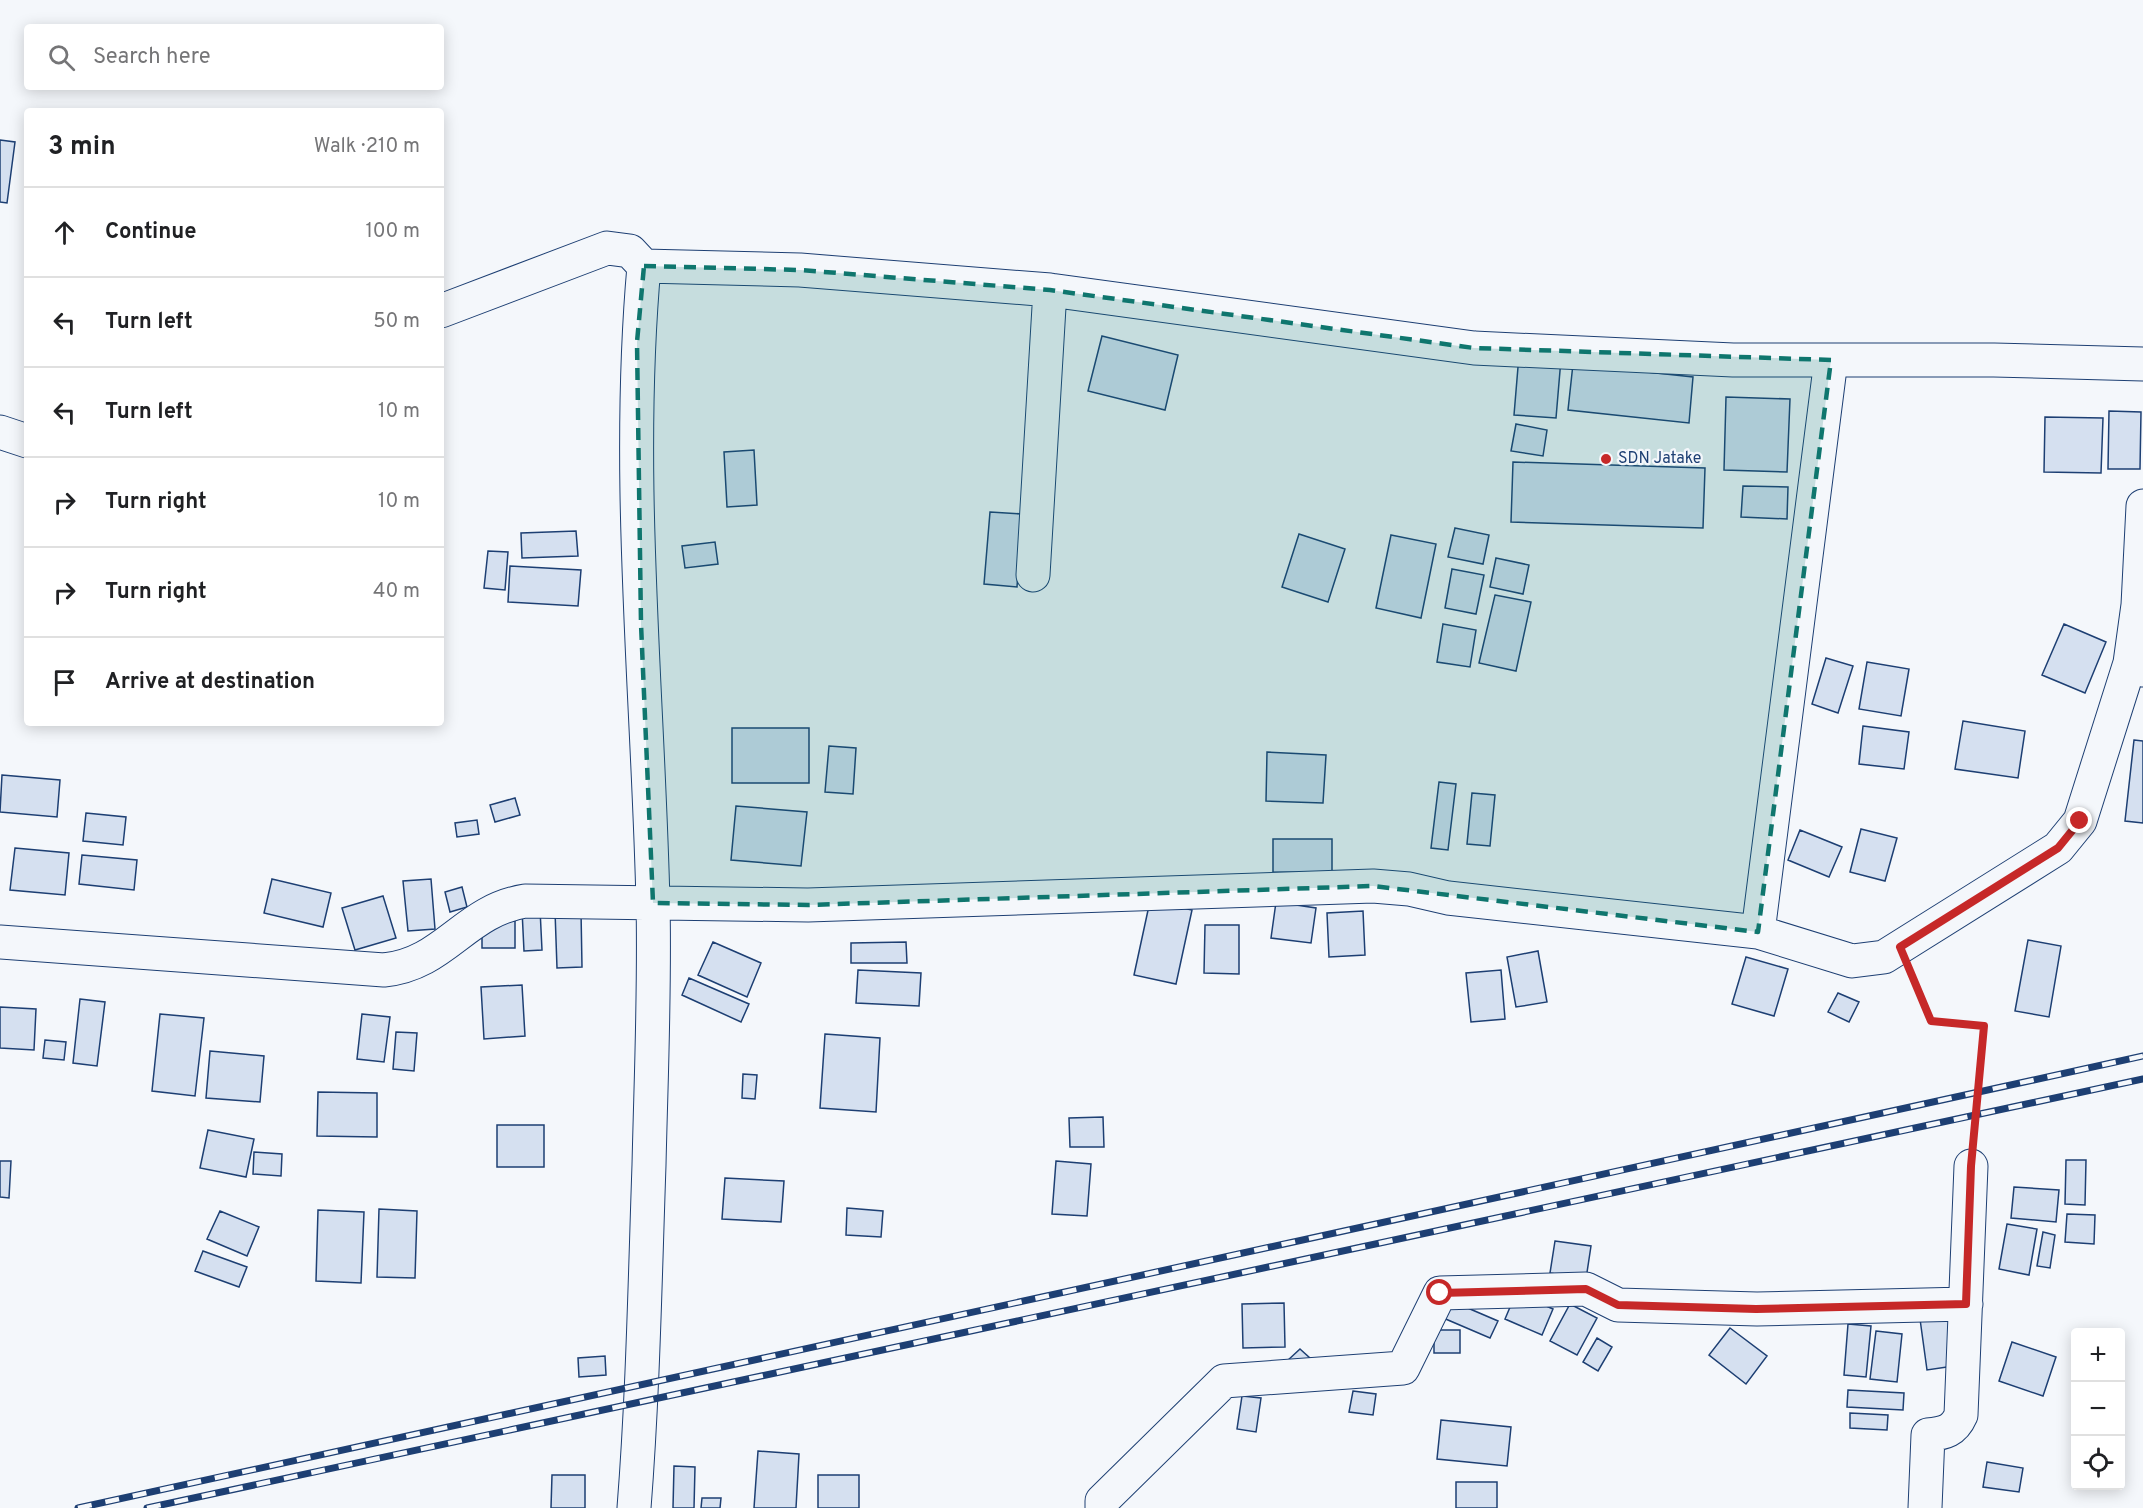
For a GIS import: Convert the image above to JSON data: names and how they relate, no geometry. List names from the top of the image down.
{
  "places": ["SDN Jatake"],
  "page": {
    "search": "Search here",
    "heading": ["3 min", "Walk · 210 m"],
    "list": [
      ["Continue", "100 m"],
      ["Turn left", "50 m"],
      ["Turn left", "10 m"],
      ["Turn right", "10 m"],
      ["Turn right", "40 m"],
      "Arrive at destination"
    ],
    "map_buttons": ["+", "−"]
  }
}
